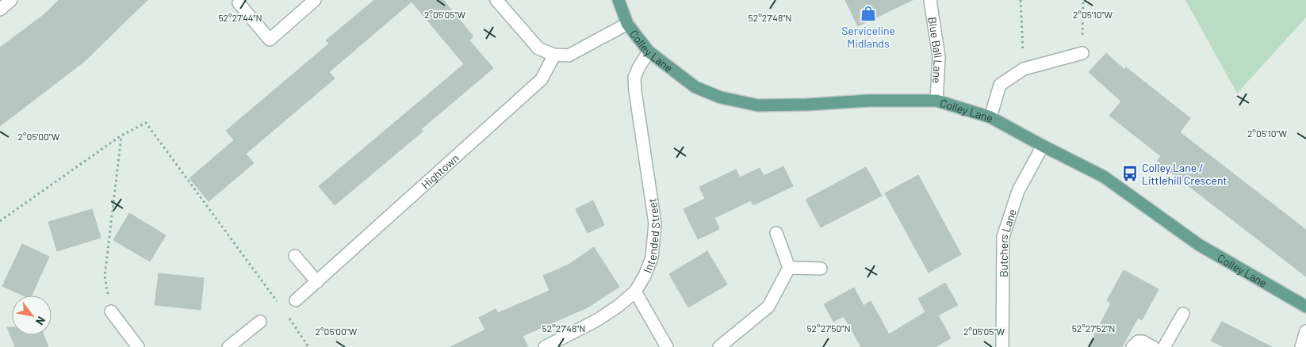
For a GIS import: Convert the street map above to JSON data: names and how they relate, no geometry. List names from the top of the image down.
{
  "streets": {
    "main road": ["Colley Lane"],
    "street": [
      "Blue Ball Lane",
      "Hightown",
      "Intended Street",
      "Butchers Lane"
    ]
  },
  "crossings": [
    ["Colley Lane", "Blue Ball Lane"],
    ["Colley Lane", "Intended Street"],
    ["Colley Lane", "Butchers Lane"]
  ],
  "places": {
    "shop": ["Serviceline Midlands"],
    "bus stop": ["Colley Lane / Littlehill Crescent"]
  },
  "north": "bottom right",
  "coordinates": [
    "2°05'10\"W",
    "2°05'05\"W",
    "52°27'44\"N",
    "52°27'48\"N",
    "2°05'00\"W",
    "52°27'50\"N",
    "52°27'52\"N"
  ]
}
